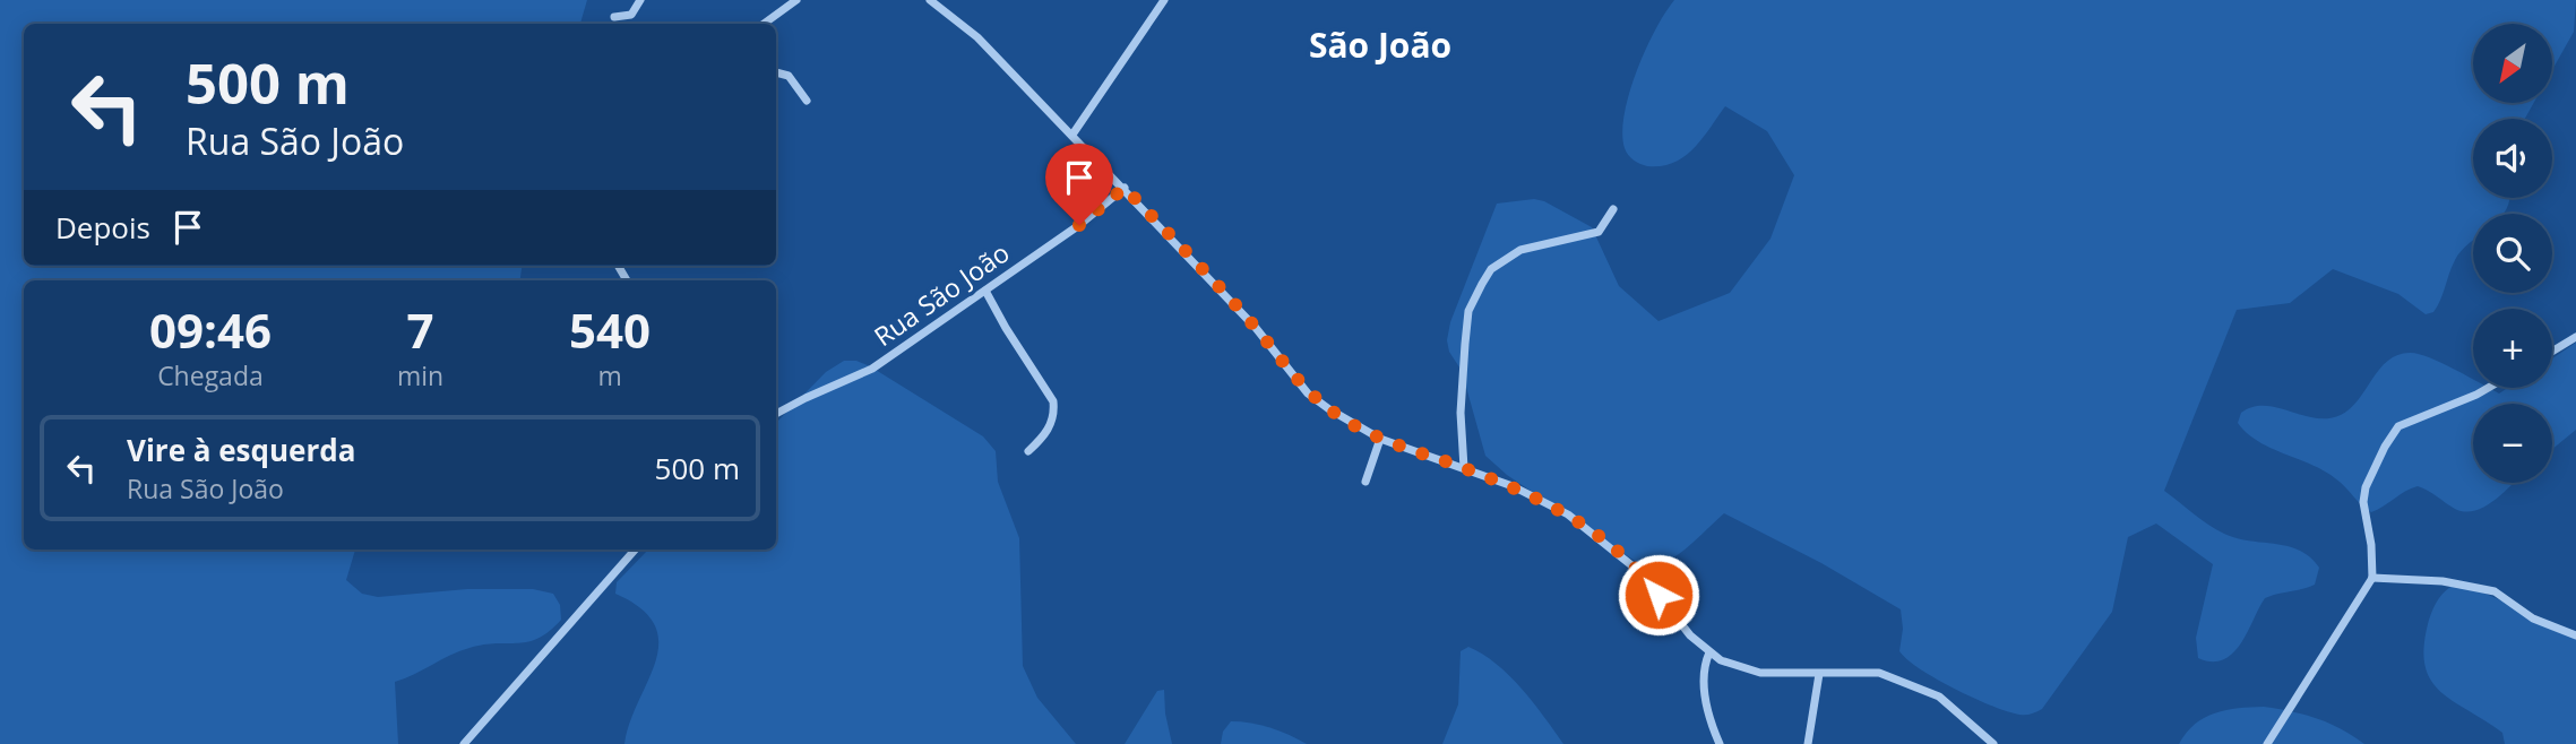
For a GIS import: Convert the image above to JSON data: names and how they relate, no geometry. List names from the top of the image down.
{
  "streets": {
    "street": ["Rua São João"]
  },
  "districts": ["São João"],
  "north": "bottom left",
  "page": {
    "map_buttons": ["+", "−"],
    "turn": ["500 m", "Rua São João"],
    "then": "Depois",
    "eta": [
      "09:46",
      "Chegada",
      "7",
      "min",
      "540",
      "m"
    ],
    "list": [
      {
        "name": "Vire à esquerda",
        "note": "Rua São João",
        "value": "500 m"
      }
    ]
  }
}
